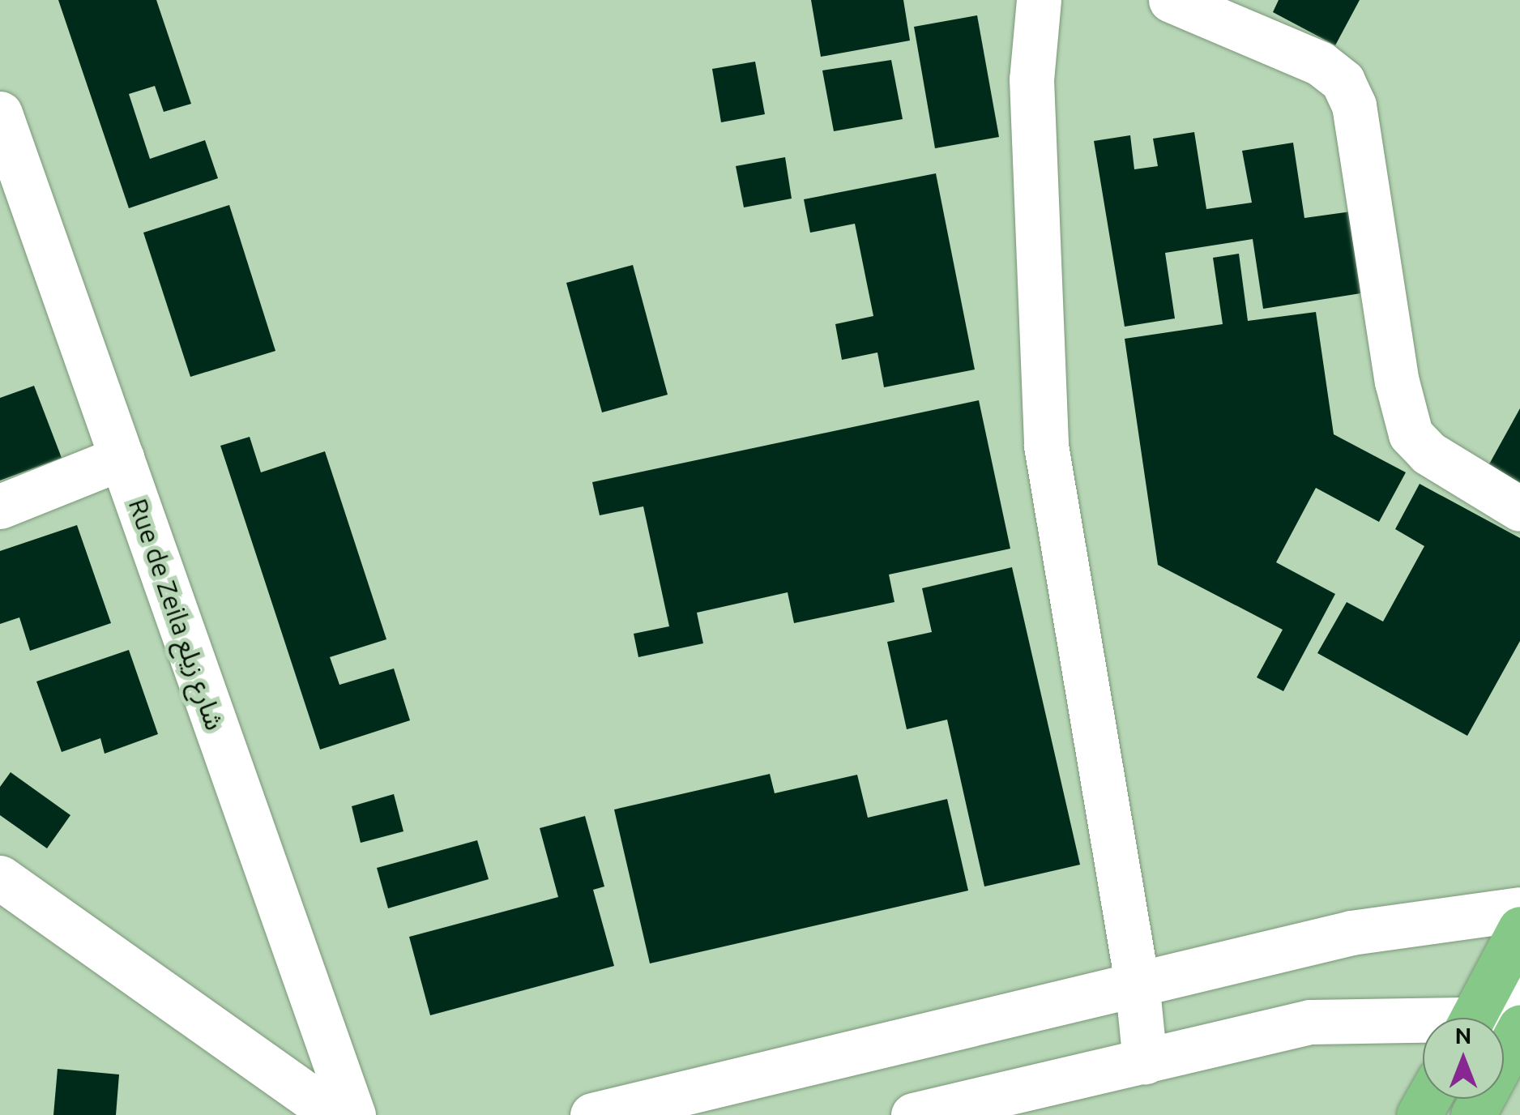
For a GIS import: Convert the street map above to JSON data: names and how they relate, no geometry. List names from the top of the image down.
{
  "streets": {
    "street": ["Rue de Zeila شارع زيلع"]
  },
  "north": "top"
}
